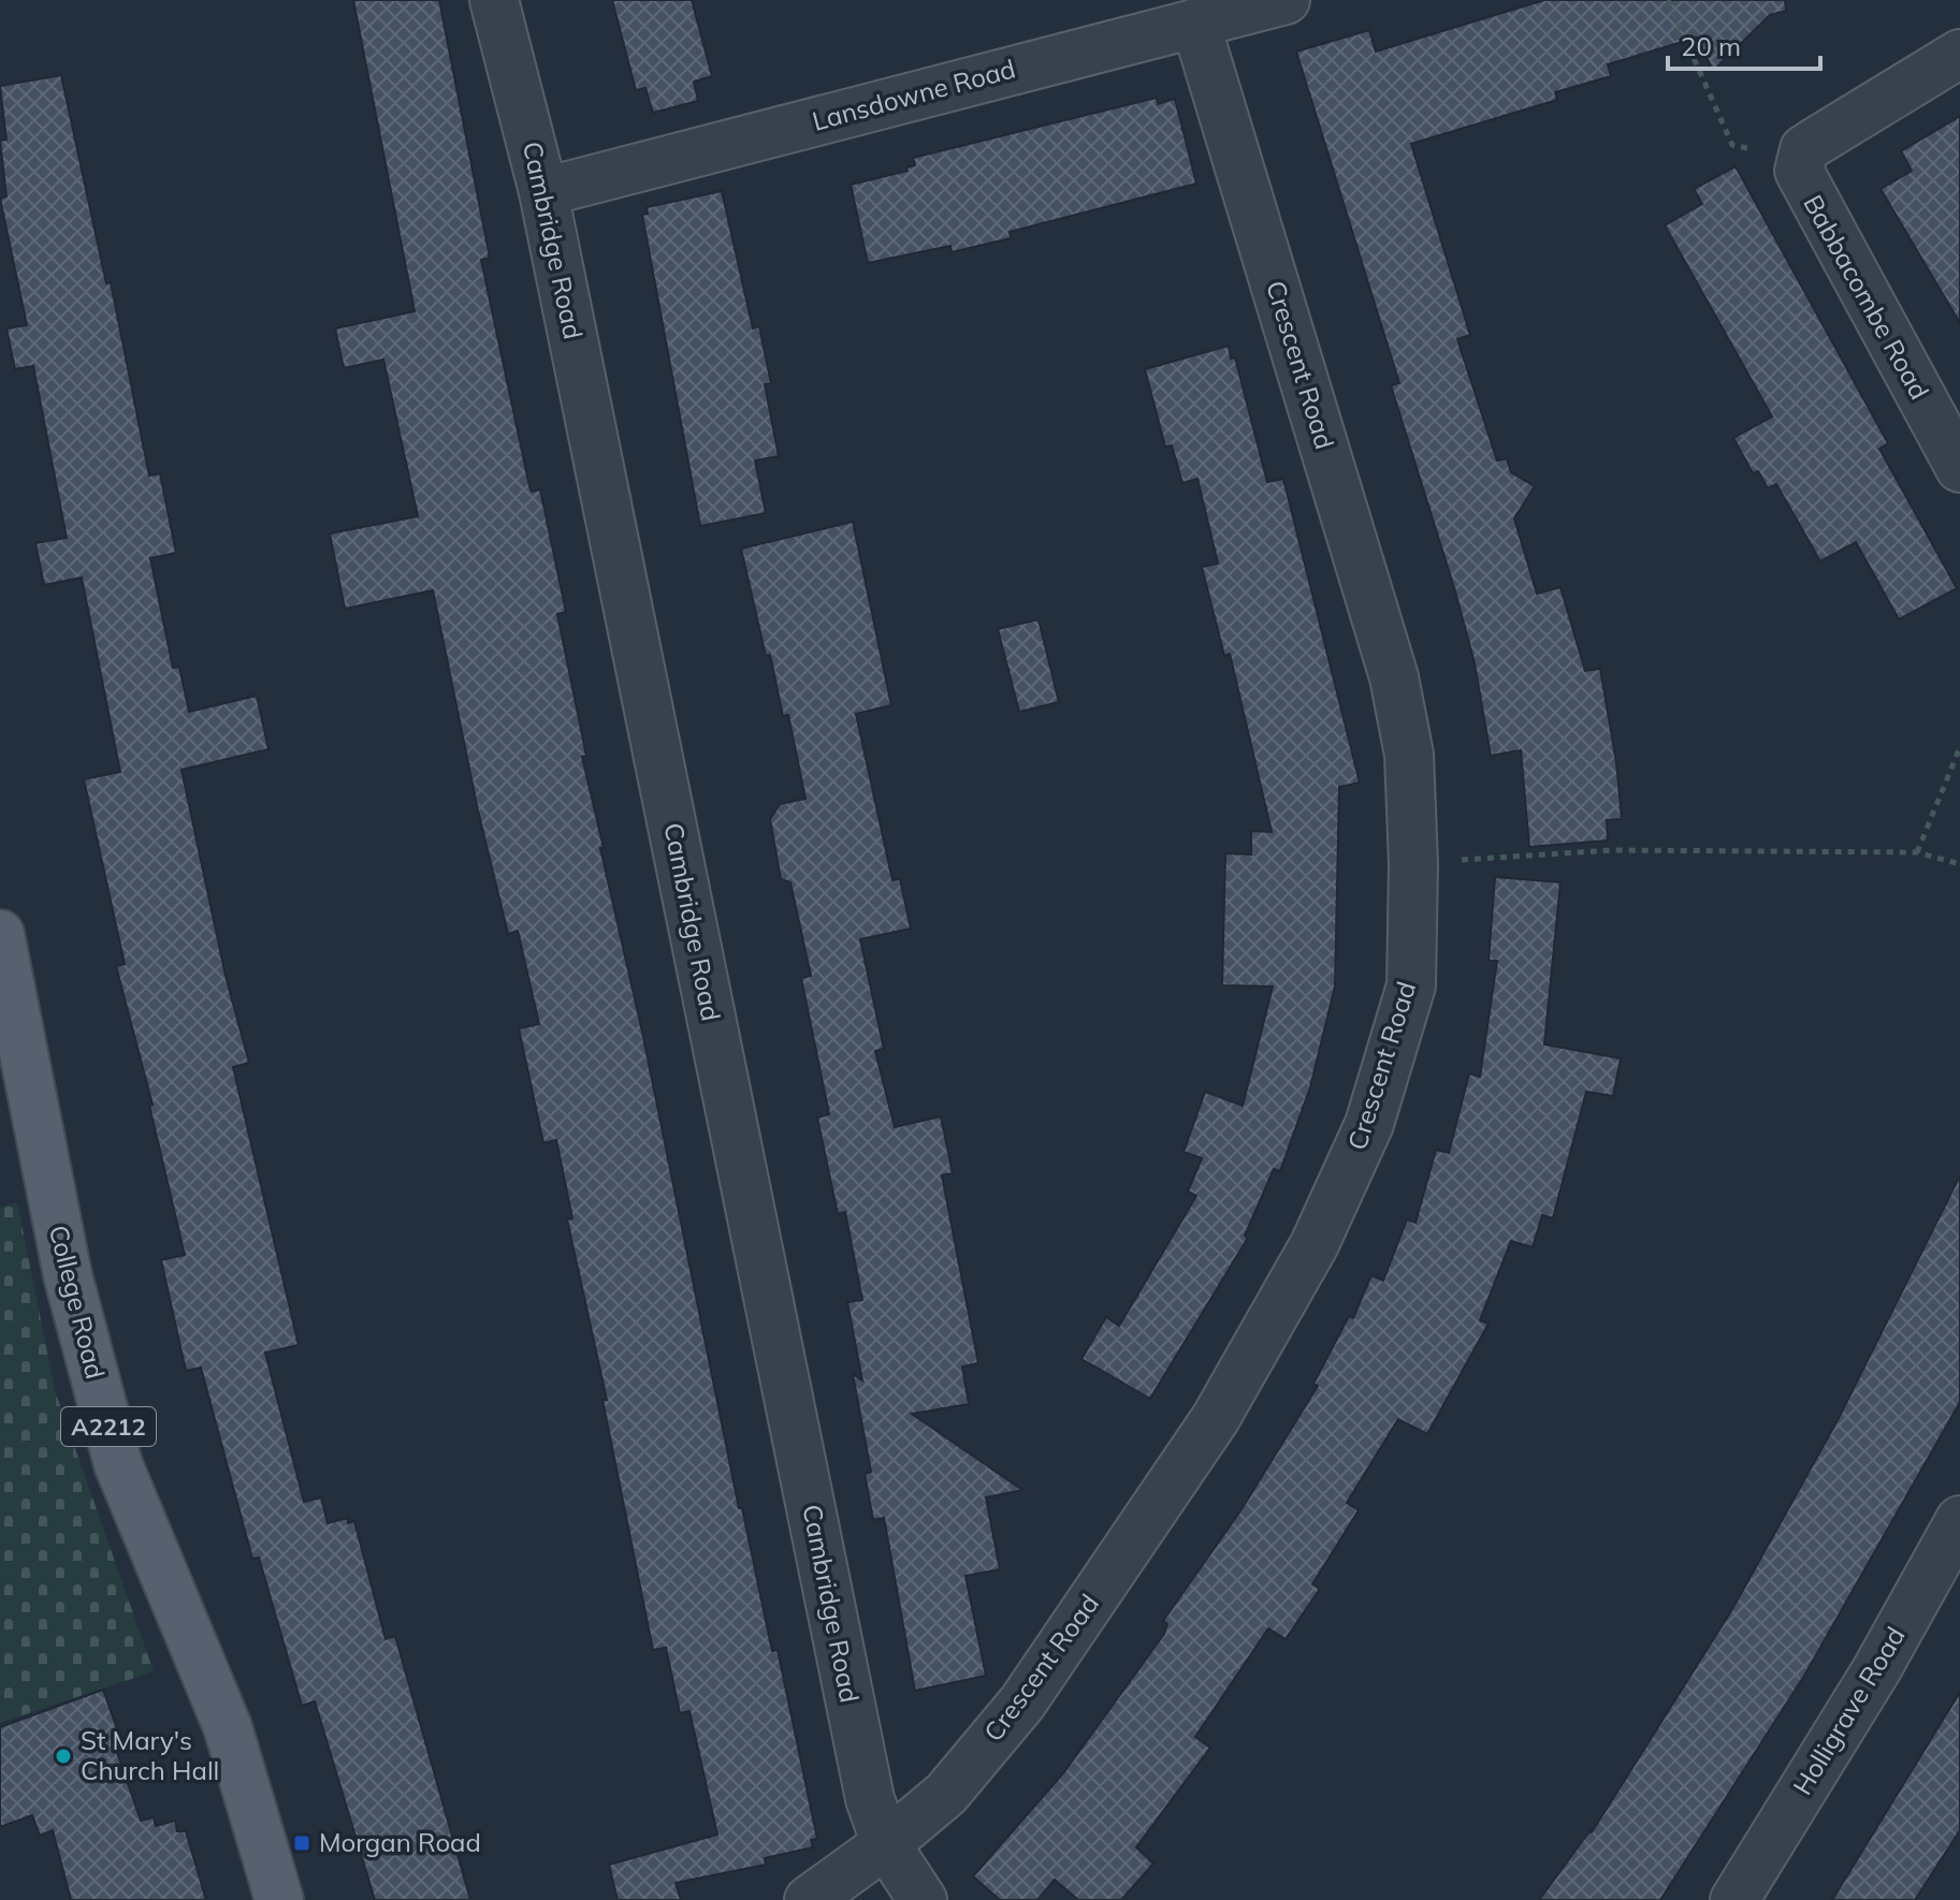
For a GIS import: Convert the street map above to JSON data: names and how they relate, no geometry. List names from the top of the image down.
{
  "streets": {
    "main road": ["College Road", "A2212"],
    "street": [
      "Lansdowne Road",
      "Cambridge Road",
      "Babbacombe Road",
      "Crescent Road",
      "Holligrave Road"
    ]
  },
  "crossings": [
    ["Lansdowne Road", "Cambridge Road"],
    ["Lansdowne Road", "Crescent Road"],
    ["Cambridge Road", "Crescent Road"]
  ],
  "places": {
    "other": ["St Mary's Church Hall"],
    "transit": ["Morgan Road"]
  },
  "scale_bar": "20 m"
}
